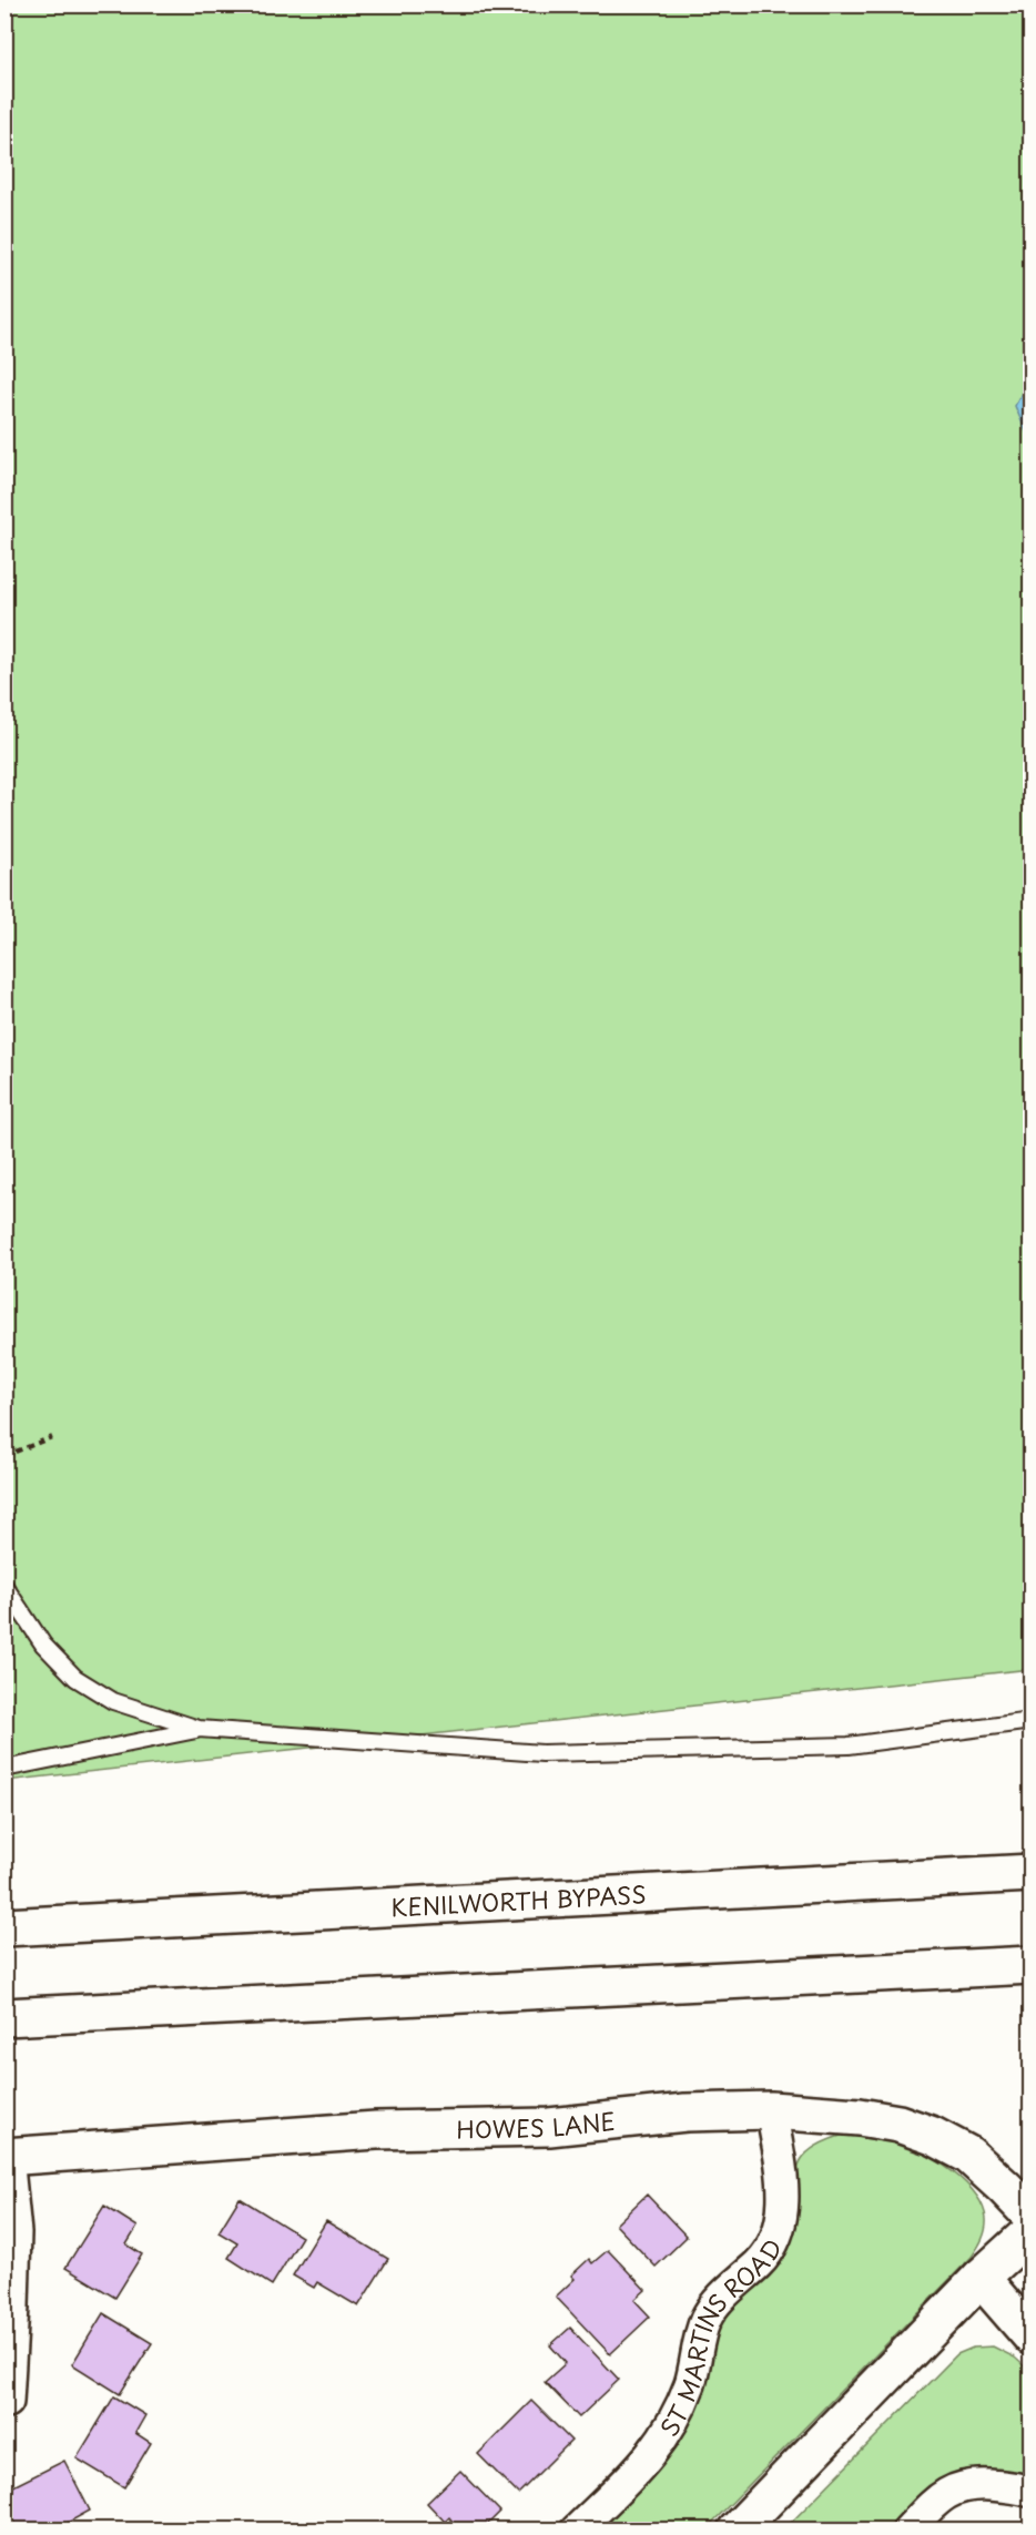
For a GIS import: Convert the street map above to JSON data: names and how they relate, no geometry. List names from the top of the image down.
{
  "streets": {
    "main road": ["KENILWORTH BYPASS", "HOWES LANE"],
    "street": ["ST MARTINS ROAD"]
  },
  "crossings": [
    ["HOWES LANE", "ST MARTINS ROAD"]
  ]
}
